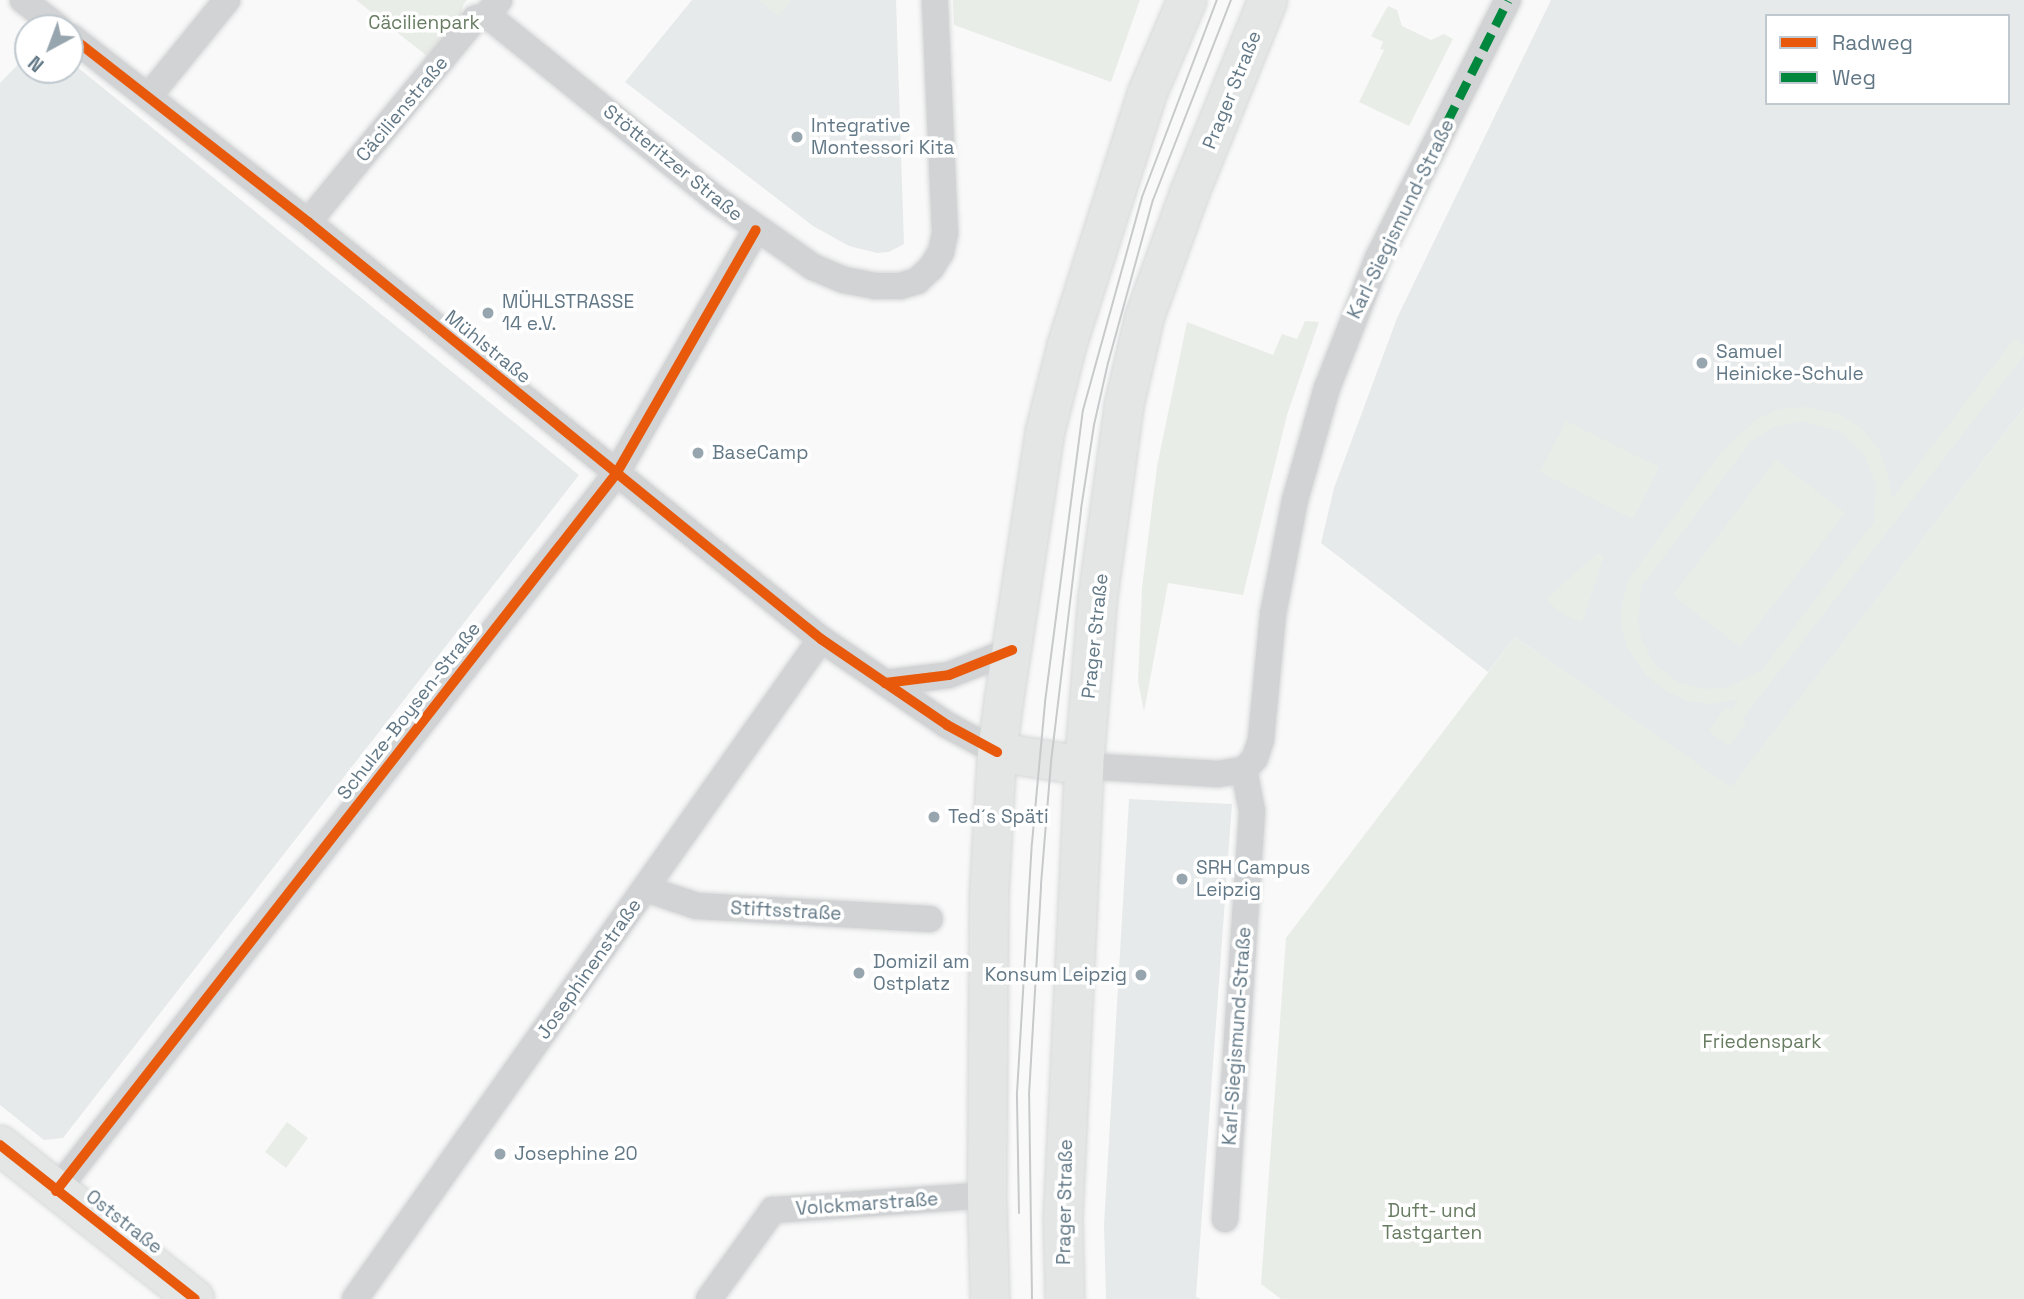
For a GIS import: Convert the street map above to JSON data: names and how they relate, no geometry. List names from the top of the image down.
{
  "streets": {
    "main road": ["Prager Straße", "Oststraße"],
    "street": [
      "Cäcilienstraße",
      "Stötteritzer Straße",
      "Karl-Siegismund-Straße",
      "Mühlstraße",
      "Schulze-Boysen-Straße",
      "Stiftsstraße",
      "Josephinenstraße",
      "Volckmarstraße"
    ]
  },
  "crossings": [
    ["Cäcilienstraße", "Stötteritzer Straße"],
    ["Cäcilienstraße", "Mühlstraße"],
    ["Stötteritzer Straße", "Schulze-Boysen-Straße"],
    ["Mühlstraße", "Schulze-Boysen-Straße"],
    ["Mühlstraße", "Josephinenstraße"],
    ["Schulze-Boysen-Straße", "Oststraße"],
    ["Stiftsstraße", "Josephinenstraße"]
  ],
  "parks": ["Cäcilienpark", "Friedenspark", "Duft- und Tastgarten"],
  "places": [
    "Integrative Montessori Kita",
    "MÜHLSTRASSE 14 e.V.",
    "Samuel Heinicke-Schule",
    "BaseCamp",
    "Ted´s Späti",
    "SRH Campus Leipzig",
    "Domizil am Ostplatz",
    "Konsum Leipzig",
    "Josephine 20"
  ],
  "legend": ["Radweg", "Weg"],
  "north": "bottom left"
}
